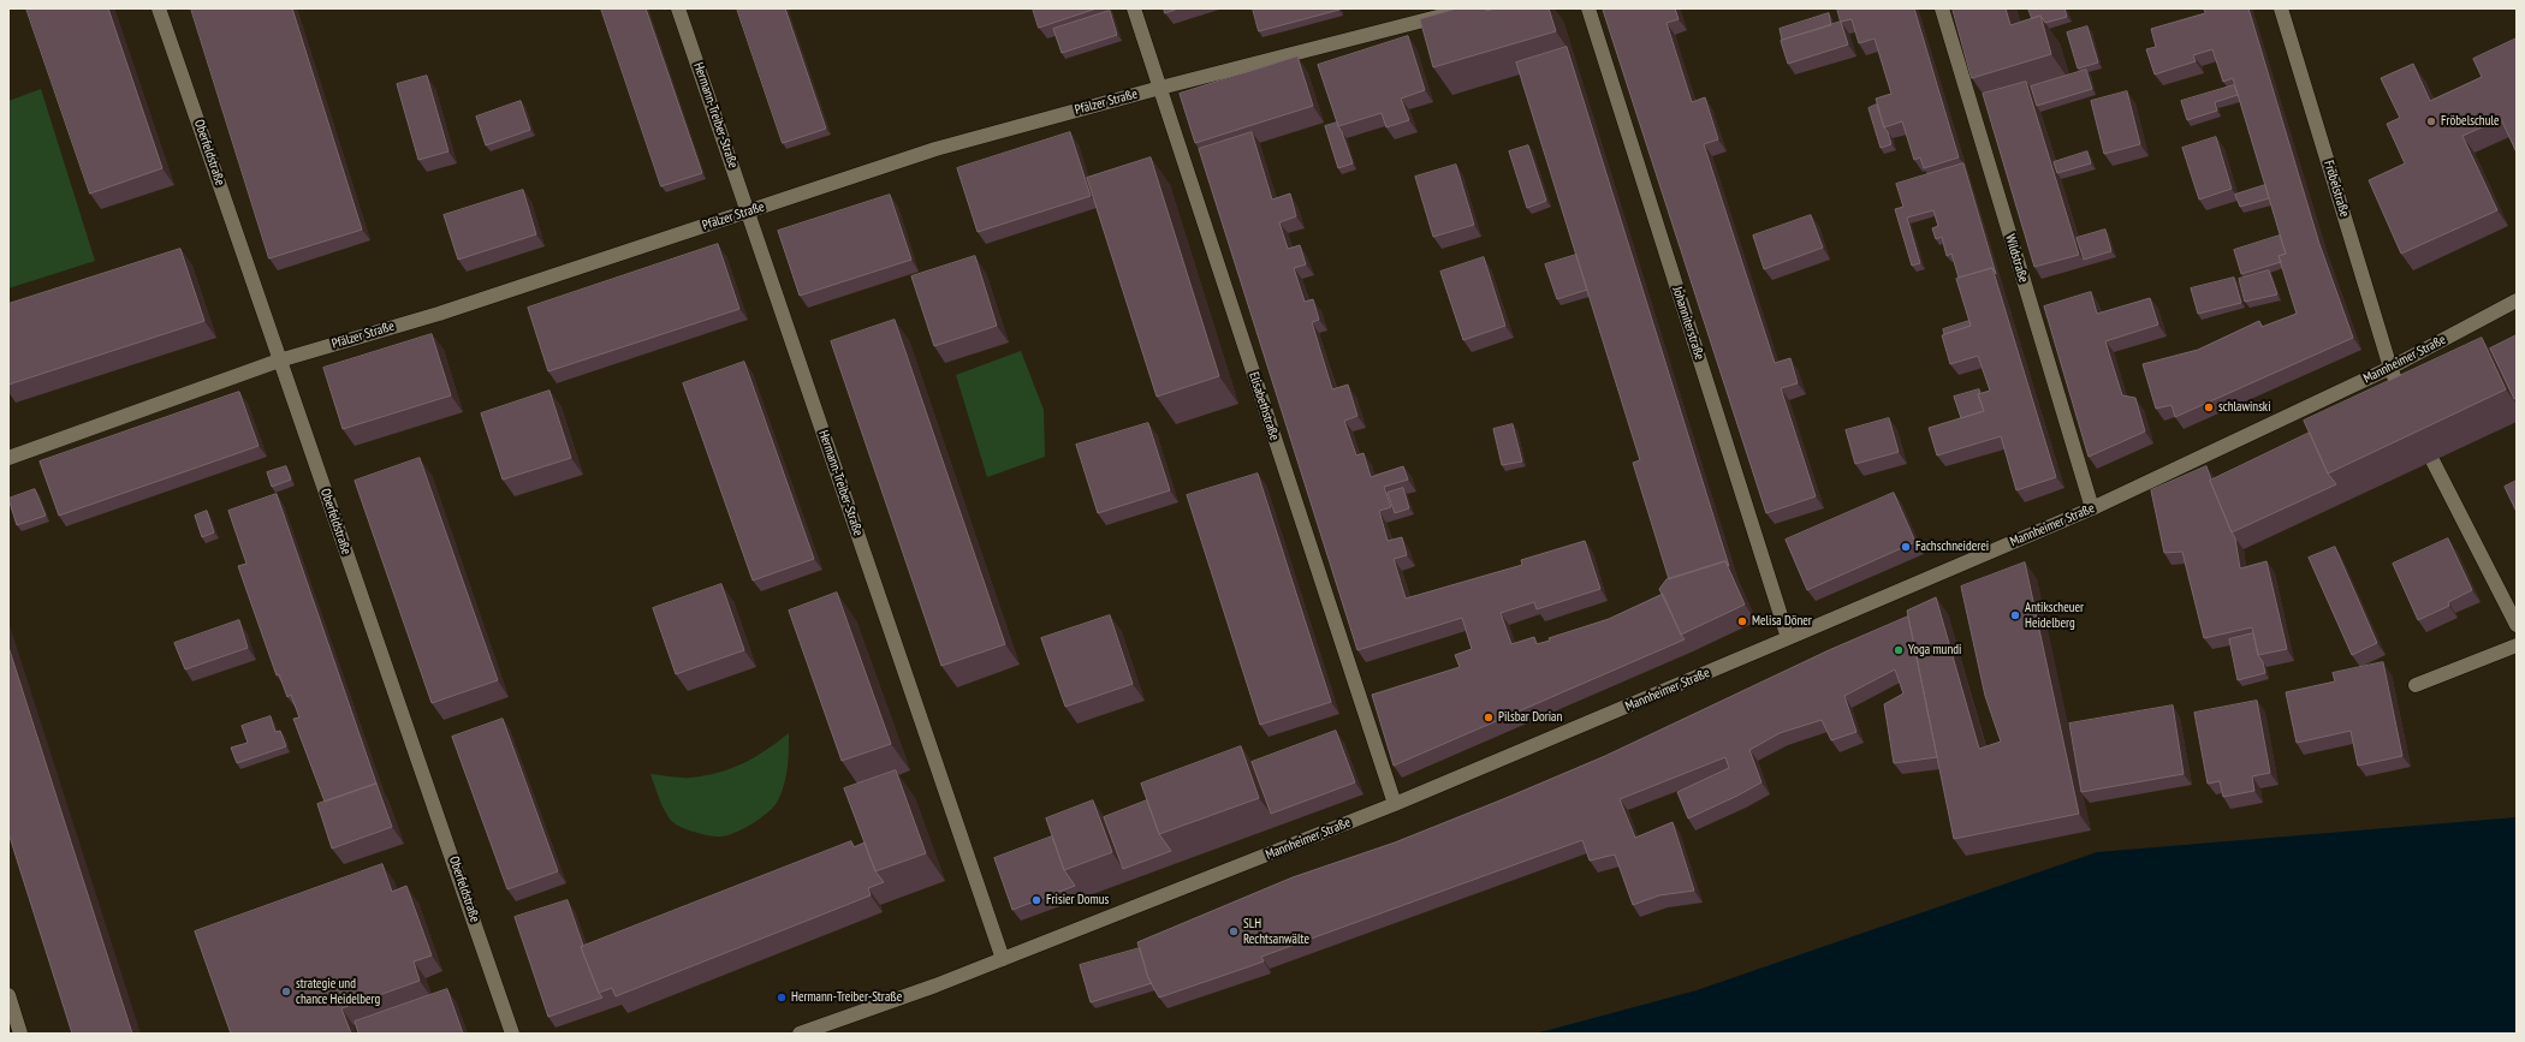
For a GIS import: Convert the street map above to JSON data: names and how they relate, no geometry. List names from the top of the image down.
{
  "streets": {
    "street": [
      "Pfälzer Straße",
      "Hermann-Treiber-Straße",
      "Oberfeldstraße",
      "Fröbelstraße",
      "Wildstraße",
      "Johanniterstraße",
      "Mannheimer Straße",
      "Elisabethstraße"
    ]
  },
  "crossings": [
    ["Pfälzer Straße", "Hermann-Treiber-Straße"],
    ["Pfälzer Straße", "Oberfeldstraße"],
    ["Pfälzer Straße", "Elisabethstraße"],
    ["Hermann-Treiber-Straße", "Mannheimer Straße"],
    ["Fröbelstraße", "Mannheimer Straße"],
    ["Wildstraße", "Mannheimer Straße"],
    ["Johanniterstraße", "Mannheimer Straße"],
    ["Mannheimer Straße", "Elisabethstraße"]
  ],
  "places": [
    "Fröbelschule",
    "schlawinski",
    "Fachschneiderei",
    "Antikscheuer Heidelberg",
    "Melisa Döner",
    "Yoga mundi",
    "Pilsbar Dorian",
    "Frisier Domus",
    "SLH Rechtsanwälte",
    "strategie und chance Heidelberg",
    "Hermann-Treiber-Straße"
  ]
}
